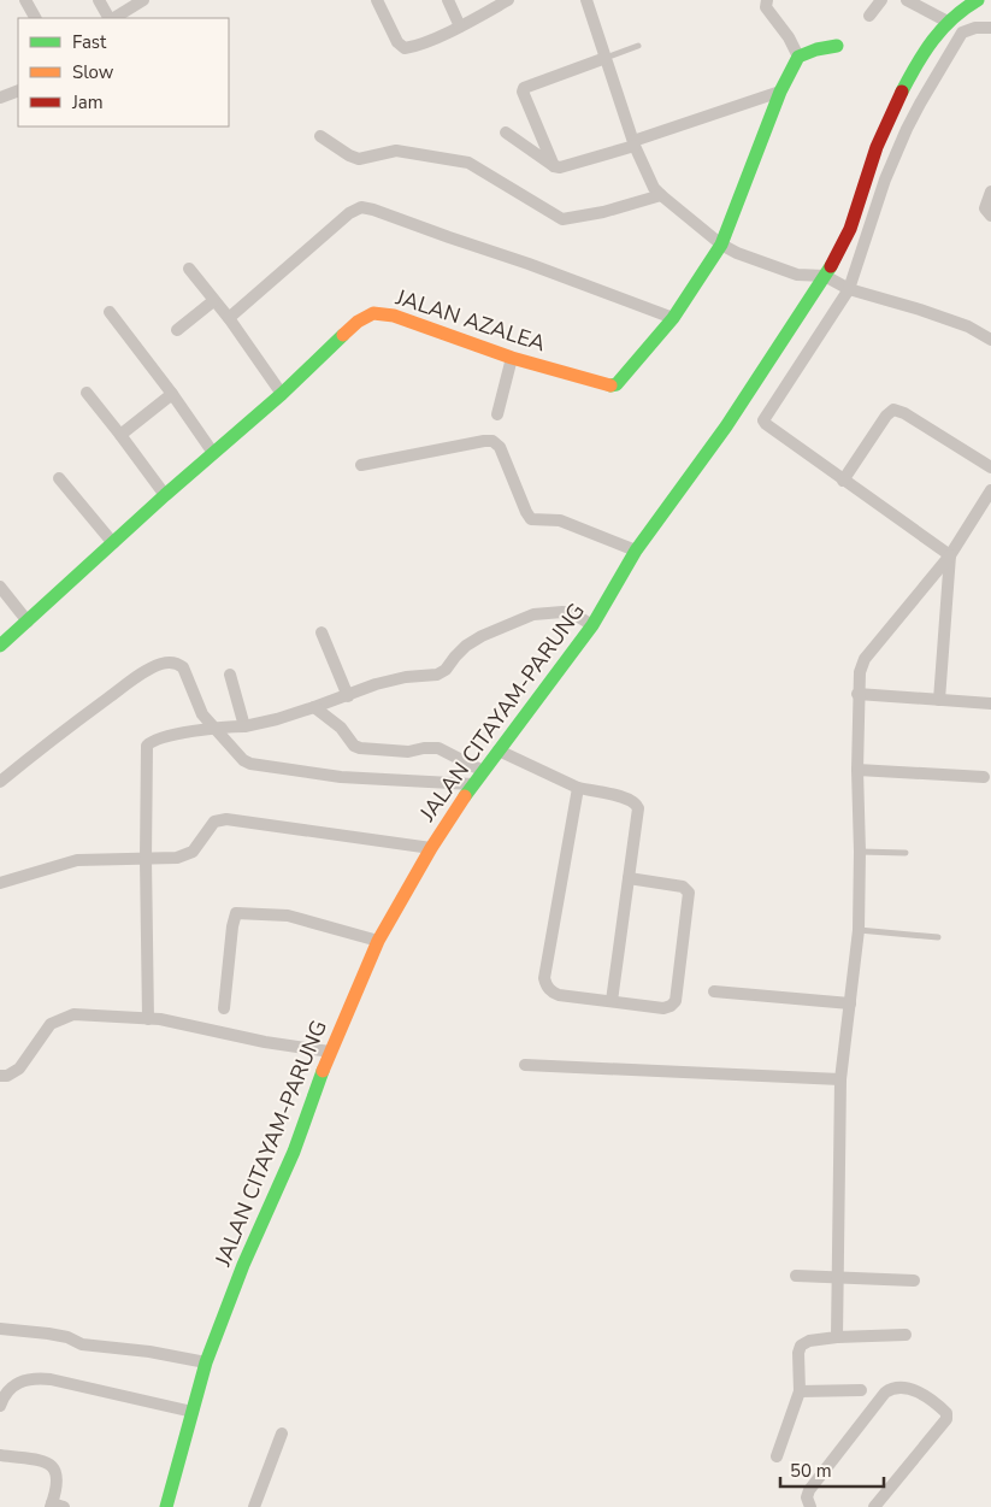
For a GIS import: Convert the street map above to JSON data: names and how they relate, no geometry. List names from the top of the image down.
{
  "streets": {
    "main road": ["JALAN AZALEA", "JALAN CITAYAM-PARUNG"]
  },
  "legend": ["Fast", "Slow", "Jam"],
  "scale_bar": "50 m"
}
